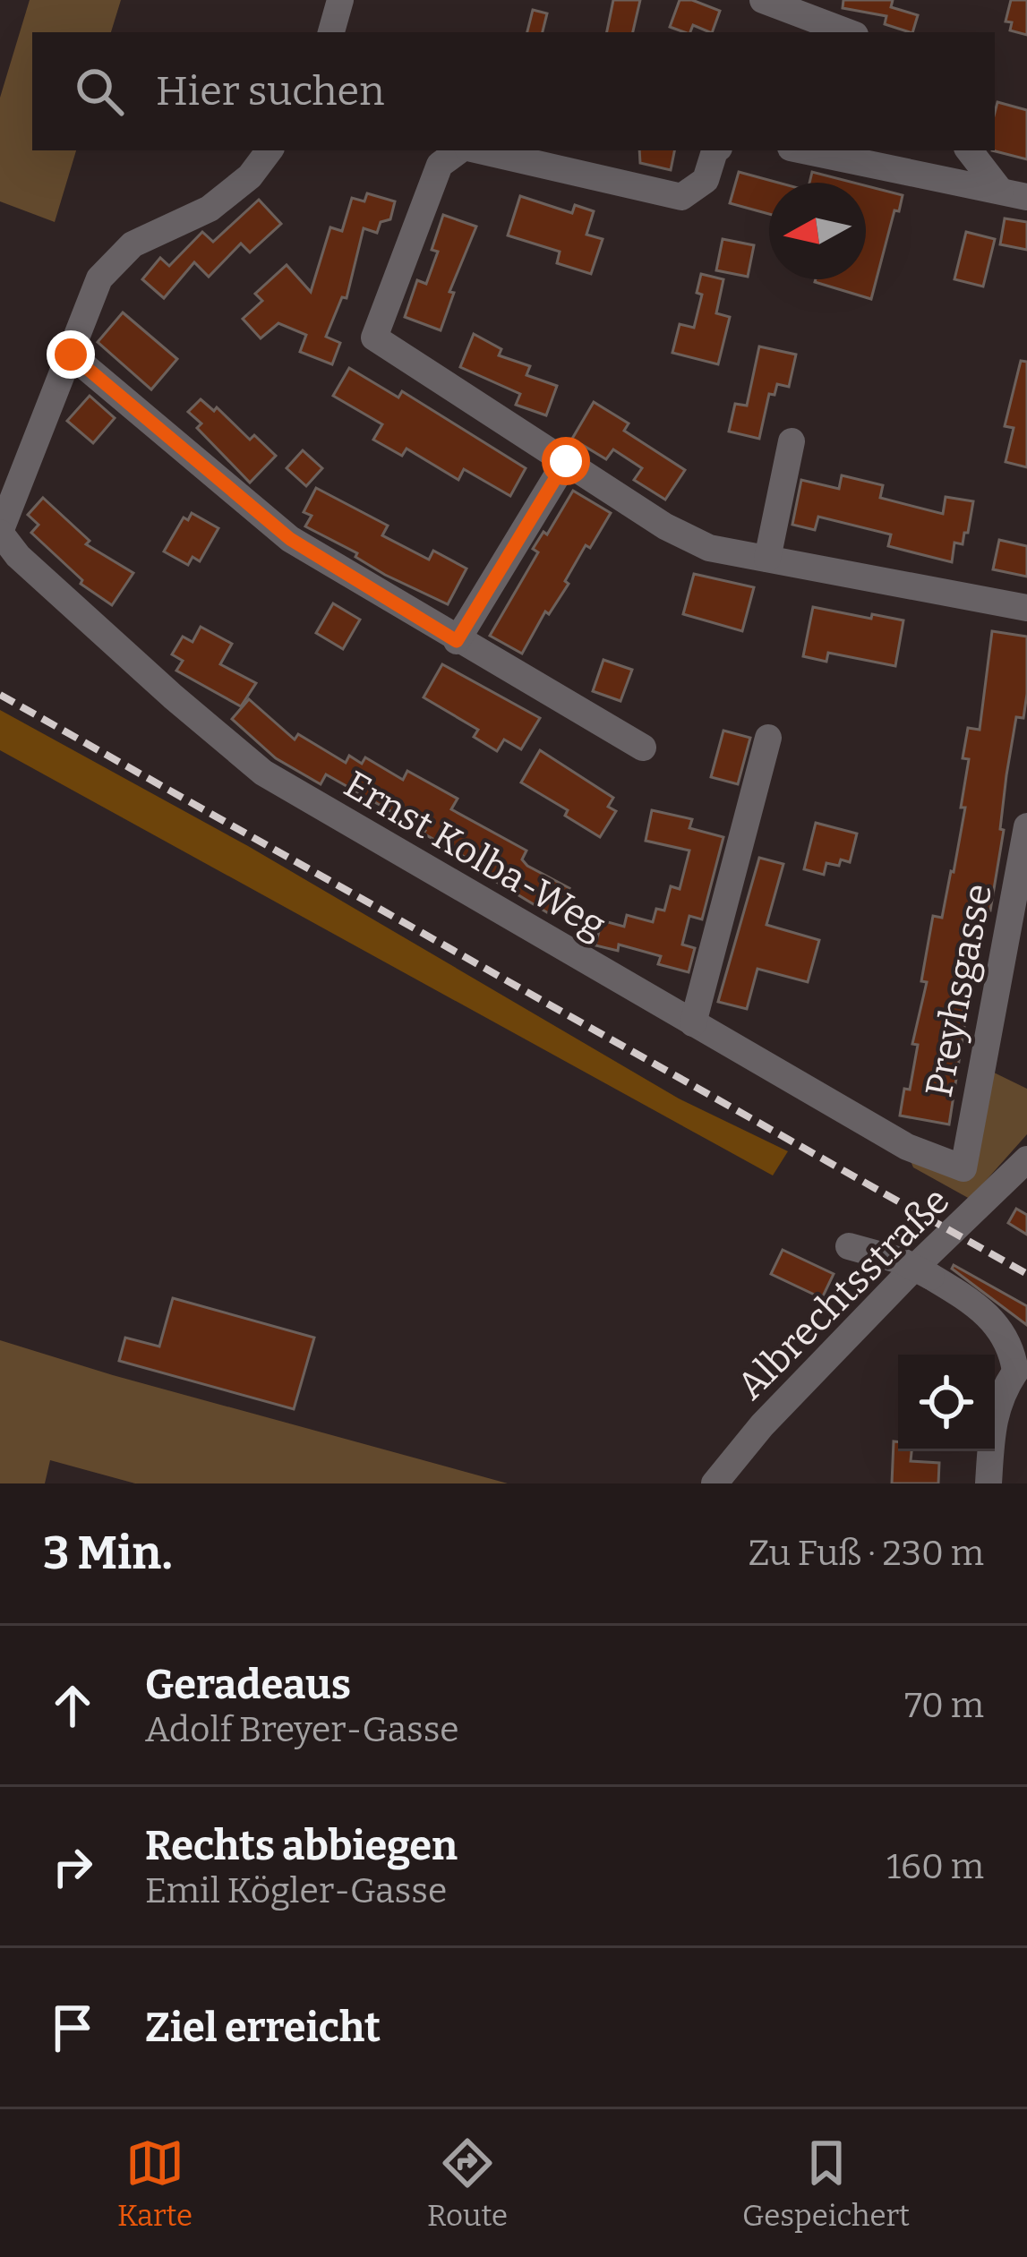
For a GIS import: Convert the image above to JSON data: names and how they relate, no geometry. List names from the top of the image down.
{
  "streets": {
    "street": ["Ernst Kolba-Weg", "Preyhsgasse", "Albrechtsstraße"]
  },
  "crossings": [
    ["Ernst Kolba-Weg", "Preyhsgasse"]
  ],
  "north": "left",
  "page": {
    "search": "Hier suchen",
    "heading": ["3 Min.", "Zu Fuß · 230 m"],
    "list": [
      ["Geradeaus", "Adolf Breyer-Gasse", "70 m"],
      ["Rechts abbiegen", "Emil Kögler-Gasse", "160 m"],
      "Ziel erreicht"
    ],
    "nav": ["Karte", "Route", "Gespeichert"]
  }
}
